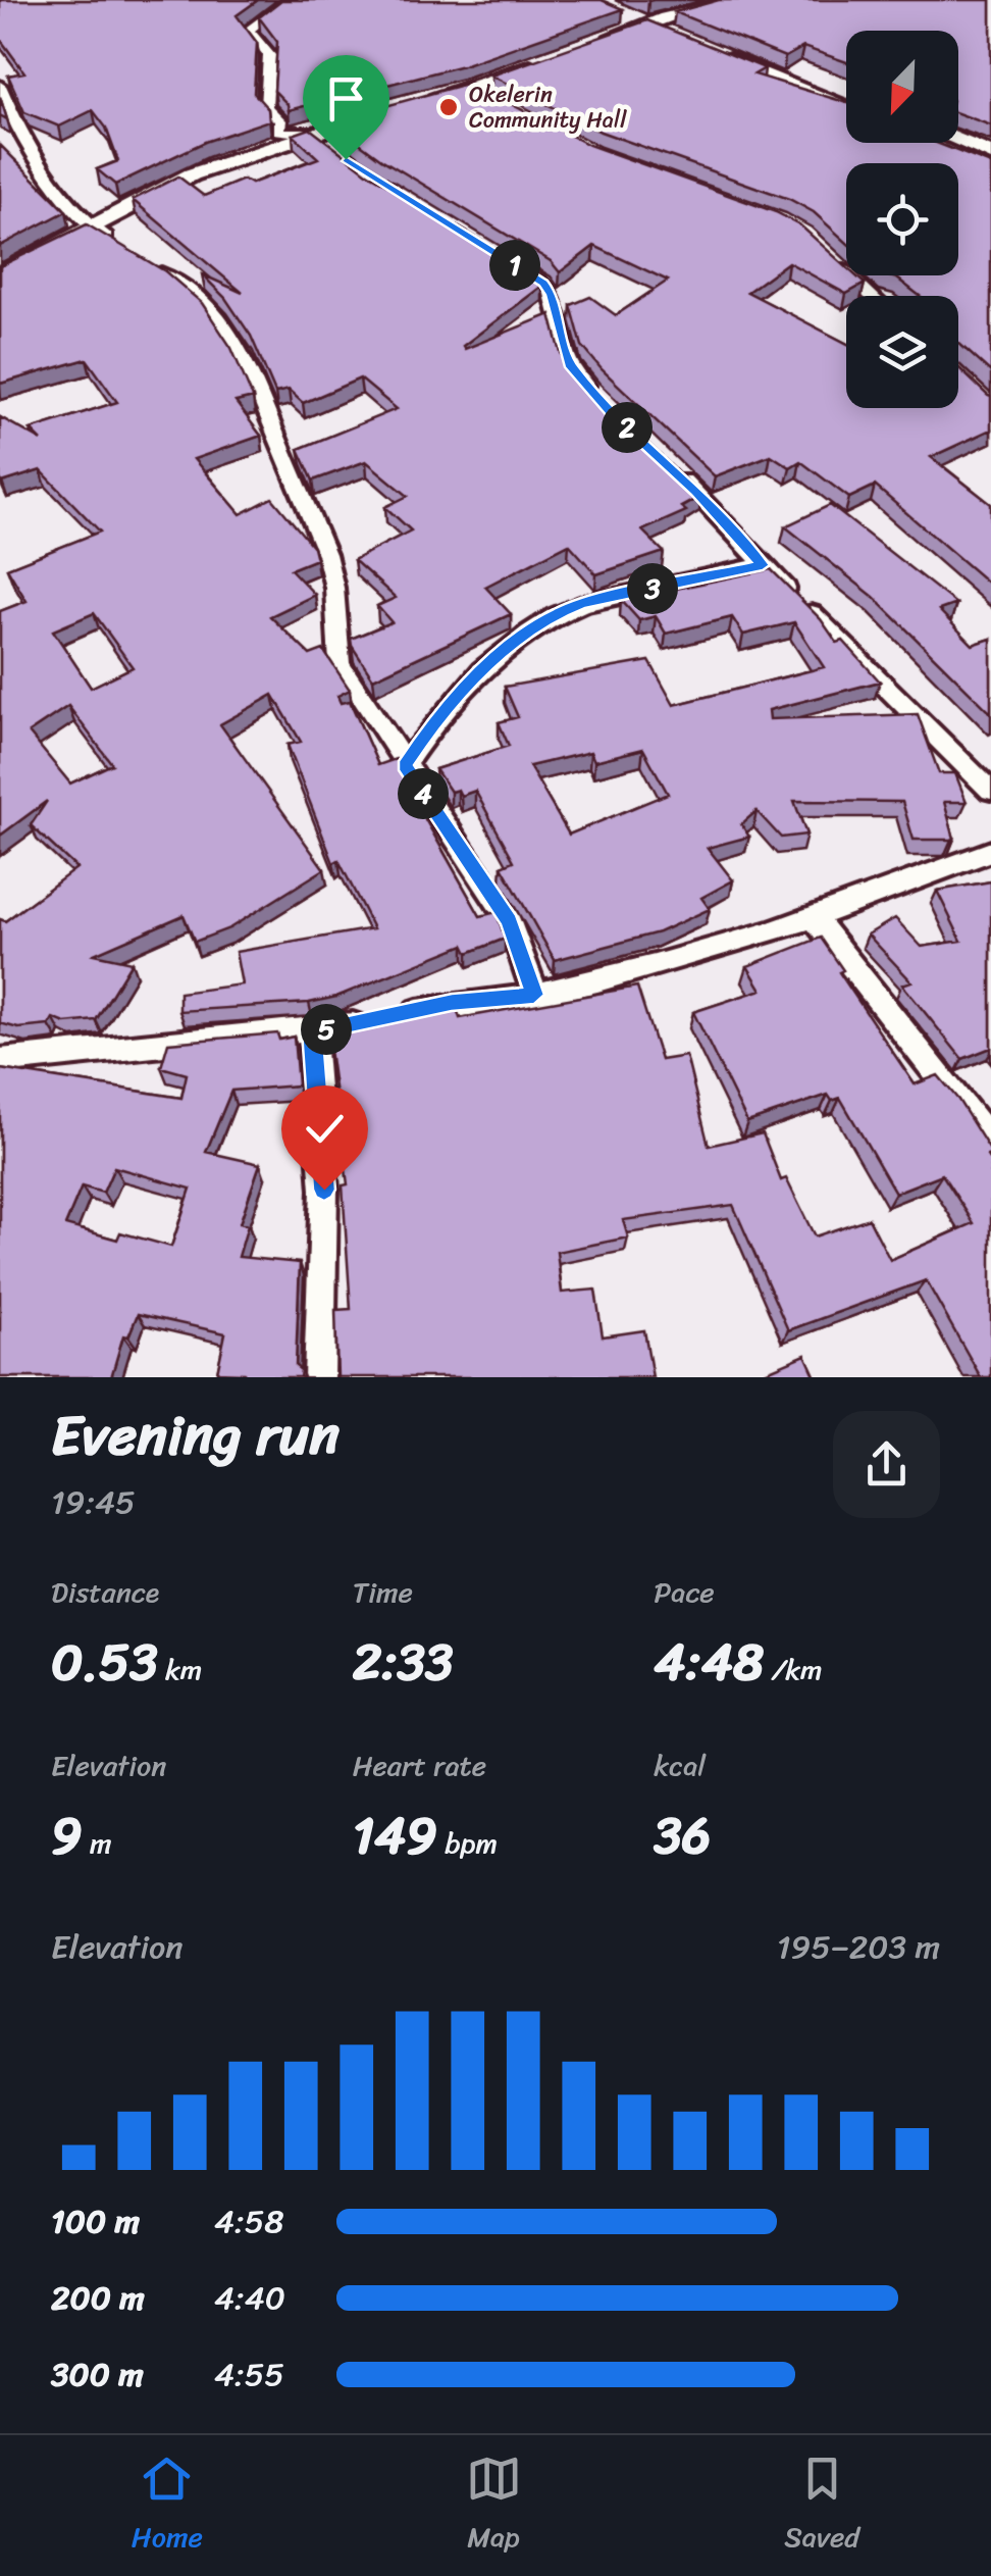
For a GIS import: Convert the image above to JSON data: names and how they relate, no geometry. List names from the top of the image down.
{
  "places": ["Okelerin Community Hall"],
  "north": "bottom left",
  "page": {
    "pins": [
      "1",
      "2",
      "3",
      "4",
      "5"
    ],
    "heading": ["Evening run", "19:45"],
    "stats": [
      ["Distance", "0.53 km"],
      ["Time", "2:33"],
      ["Pace", "4:48 /km"],
      ["Elevation", "9 m"],
      ["Heart rate", "149 bpm"],
      ["kcal", "36"]
    ],
    "chart": ["Elevation", "195–203 m"],
    "list": [
      {
        "name": "100 m",
        "note": "4:58"
      },
      {
        "name": "200 m",
        "note": "4:40"
      },
      {
        "name": "300 m",
        "note": "4:55"
      }
    ],
    "tabs": ["Home", "Map", "Saved"]
  }
}
